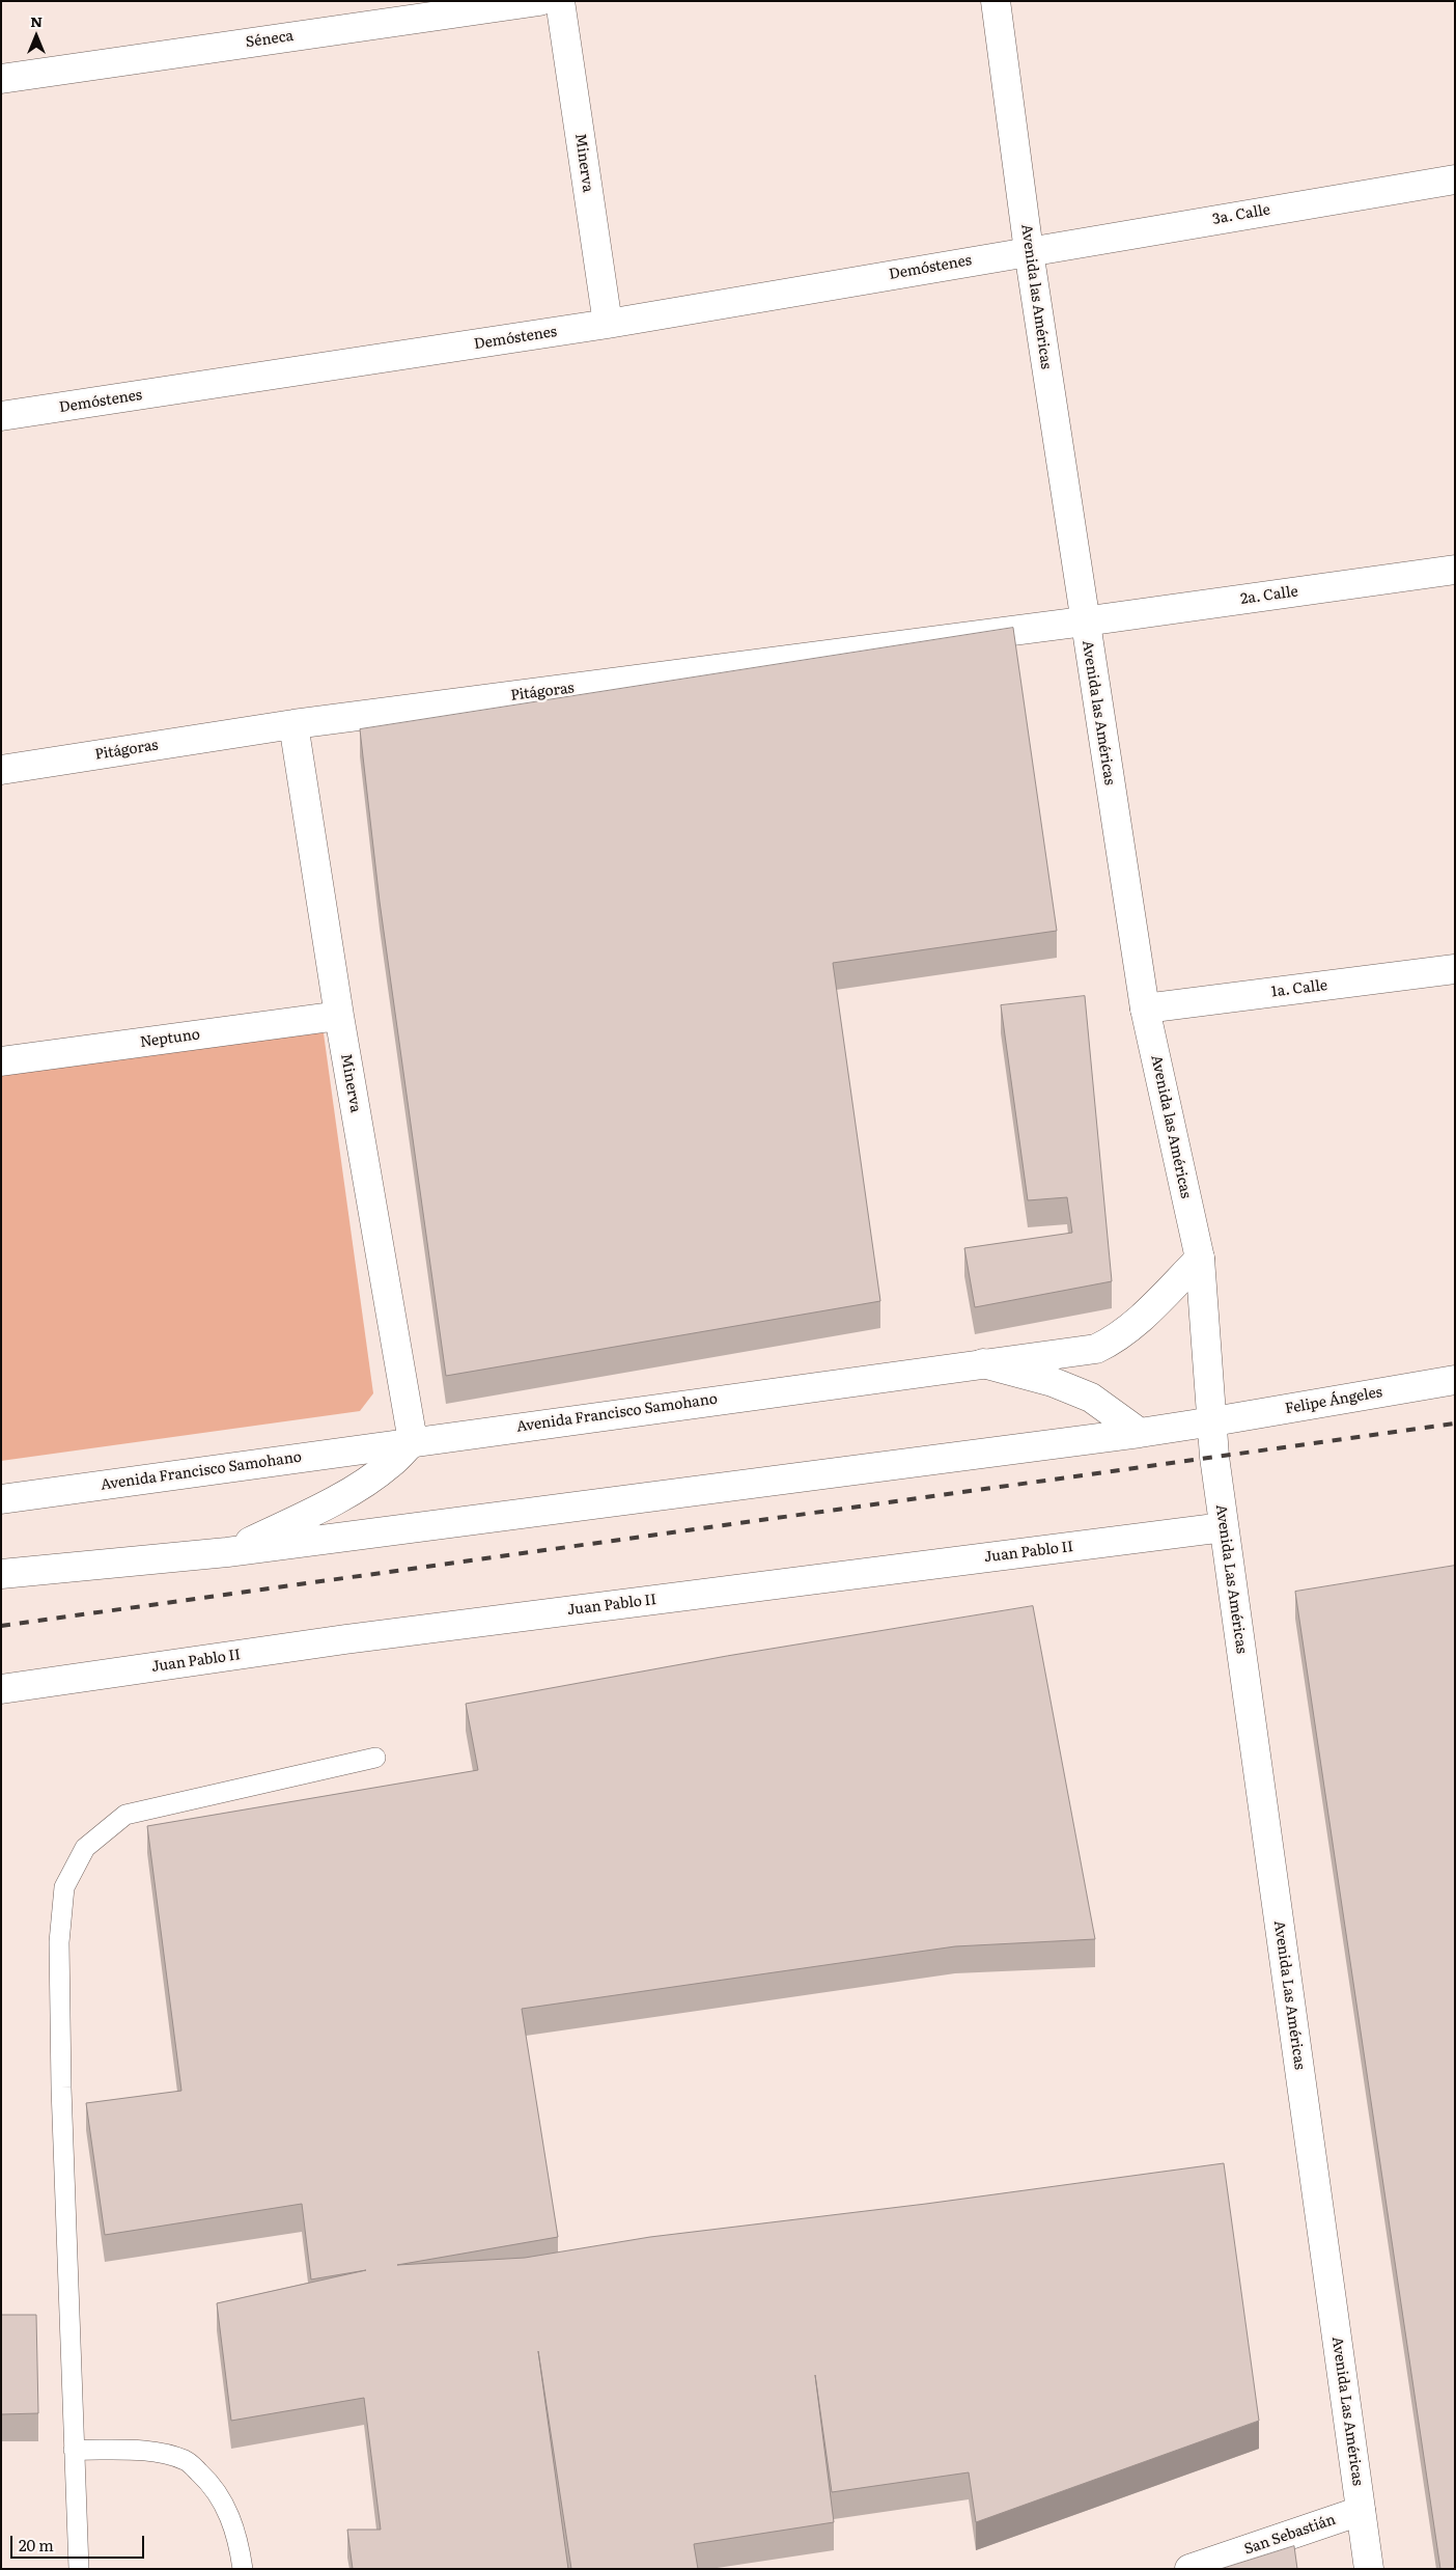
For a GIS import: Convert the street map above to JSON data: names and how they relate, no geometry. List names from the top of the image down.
{
  "streets": {
    "street": [
      "Séneca",
      "Minerva",
      "3a. Calle",
      "Demóstenes",
      "Avenida las Américas",
      "2a. Calle",
      "Pitágoras",
      "1a. Calle",
      "Neptuno",
      "Felipe Ángeles",
      "Avenida Francisco Samohano",
      "Juan Pablo II",
      "Avenida Las Américas",
      "San Sebastián"
    ]
  },
  "crossings": [
    ["Minerva", "Demóstenes"],
    ["Minerva", "Pitágoras"],
    ["Minerva", "Neptuno"],
    ["Minerva", "Avenida Francisco Samohano"],
    ["3a. Calle", "Demóstenes"],
    ["3a. Calle", "Avenida las Américas"],
    ["Demóstenes", "Avenida las Américas"],
    ["Avenida las Américas", "2a. Calle"],
    ["Avenida las Américas", "Pitágoras"],
    ["Avenida las Américas", "1a. Calle"],
    ["Avenida las Américas", "Felipe Ángeles"],
    ["Avenida las Américas", "Avenida Francisco Samohano"],
    ["Avenida las Américas", "Avenida Las Américas"],
    ["2a. Calle", "Pitágoras"],
    ["Felipe Ángeles", "Avenida Las Américas"],
    ["Juan Pablo II", "Avenida Las Américas"],
    ["Avenida Las Américas", "San Sebastián"]
  ],
  "scale_bar": "20 m",
  "north": "top"
}
